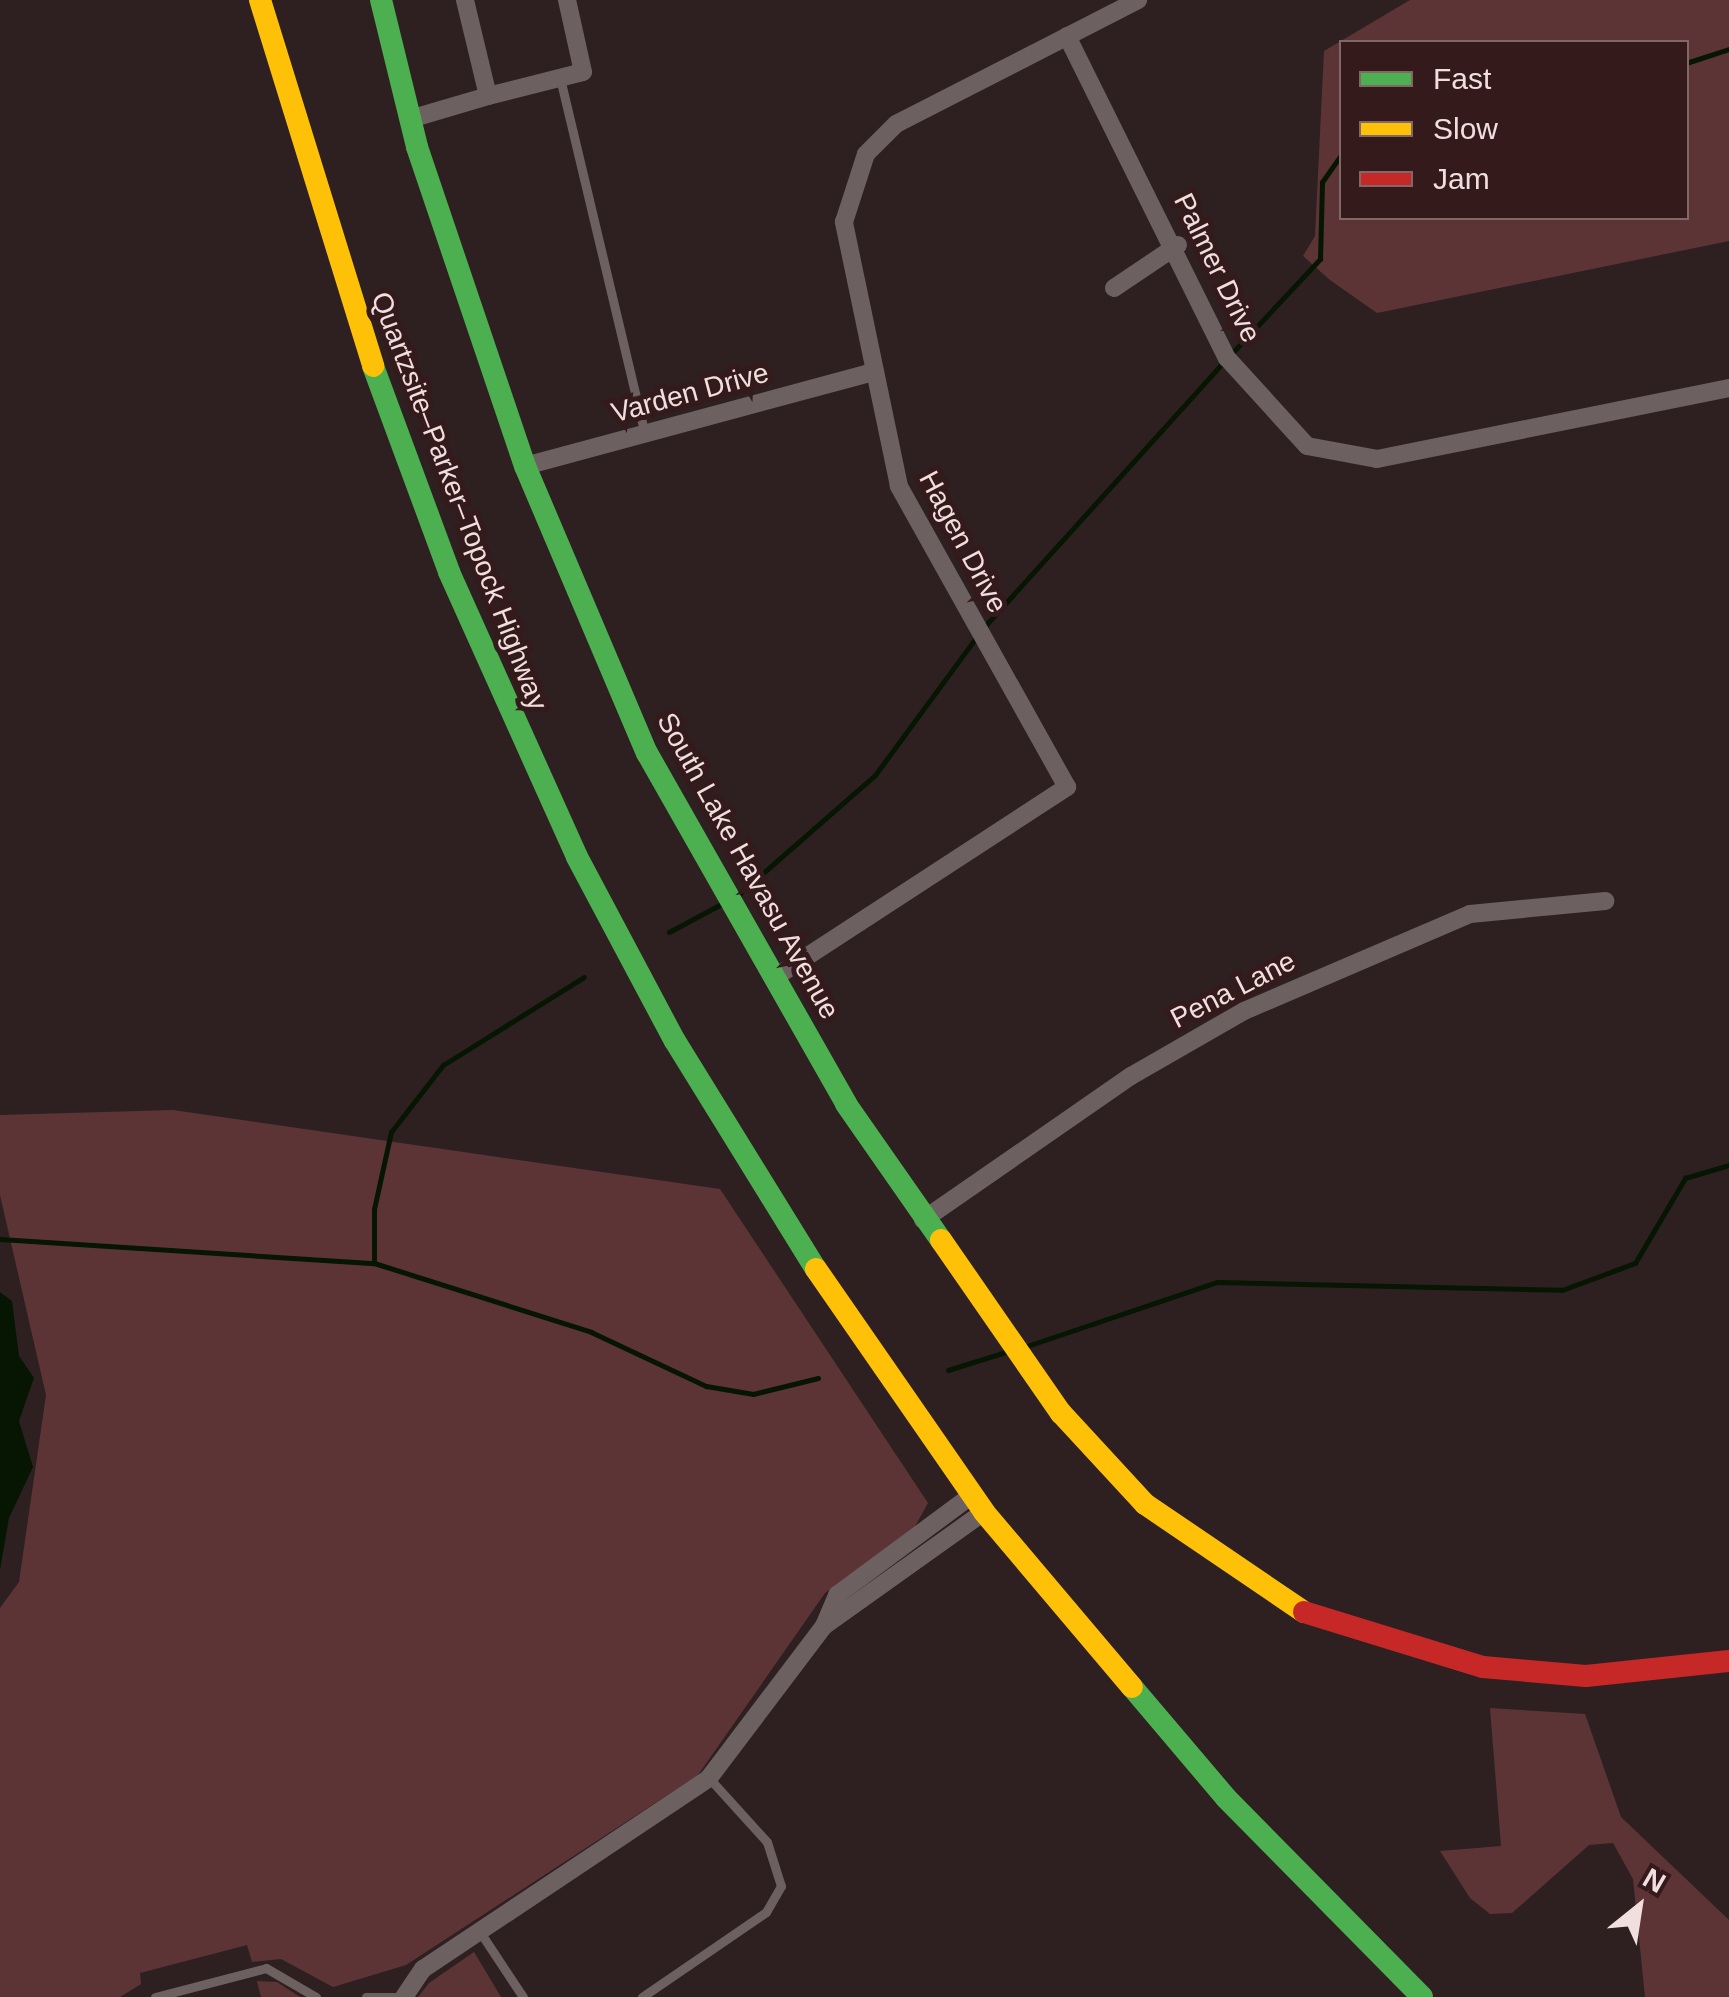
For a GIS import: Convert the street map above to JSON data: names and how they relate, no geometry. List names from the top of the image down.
{
  "streets": {
    "main road": ["Quartzsite–Parker–Topock Highway", "South Lake Havasu Avenue"],
    "street": [
      "Palmer Drive",
      "Varden Drive",
      "Hagen Drive",
      "Pena Lane"
    ]
  },
  "crossings": [
    ["Palmer Drive", "Hagen Drive"],
    ["Varden Drive", "Hagen Drive"],
    ["Varden Drive", "South Lake Havasu Avenue"],
    ["Hagen Drive", "South Lake Havasu Avenue"],
    ["South Lake Havasu Avenue", "Pena Lane"]
  ],
  "legend": ["Fast", "Slow", "Jam"],
  "north": "top right"
}
